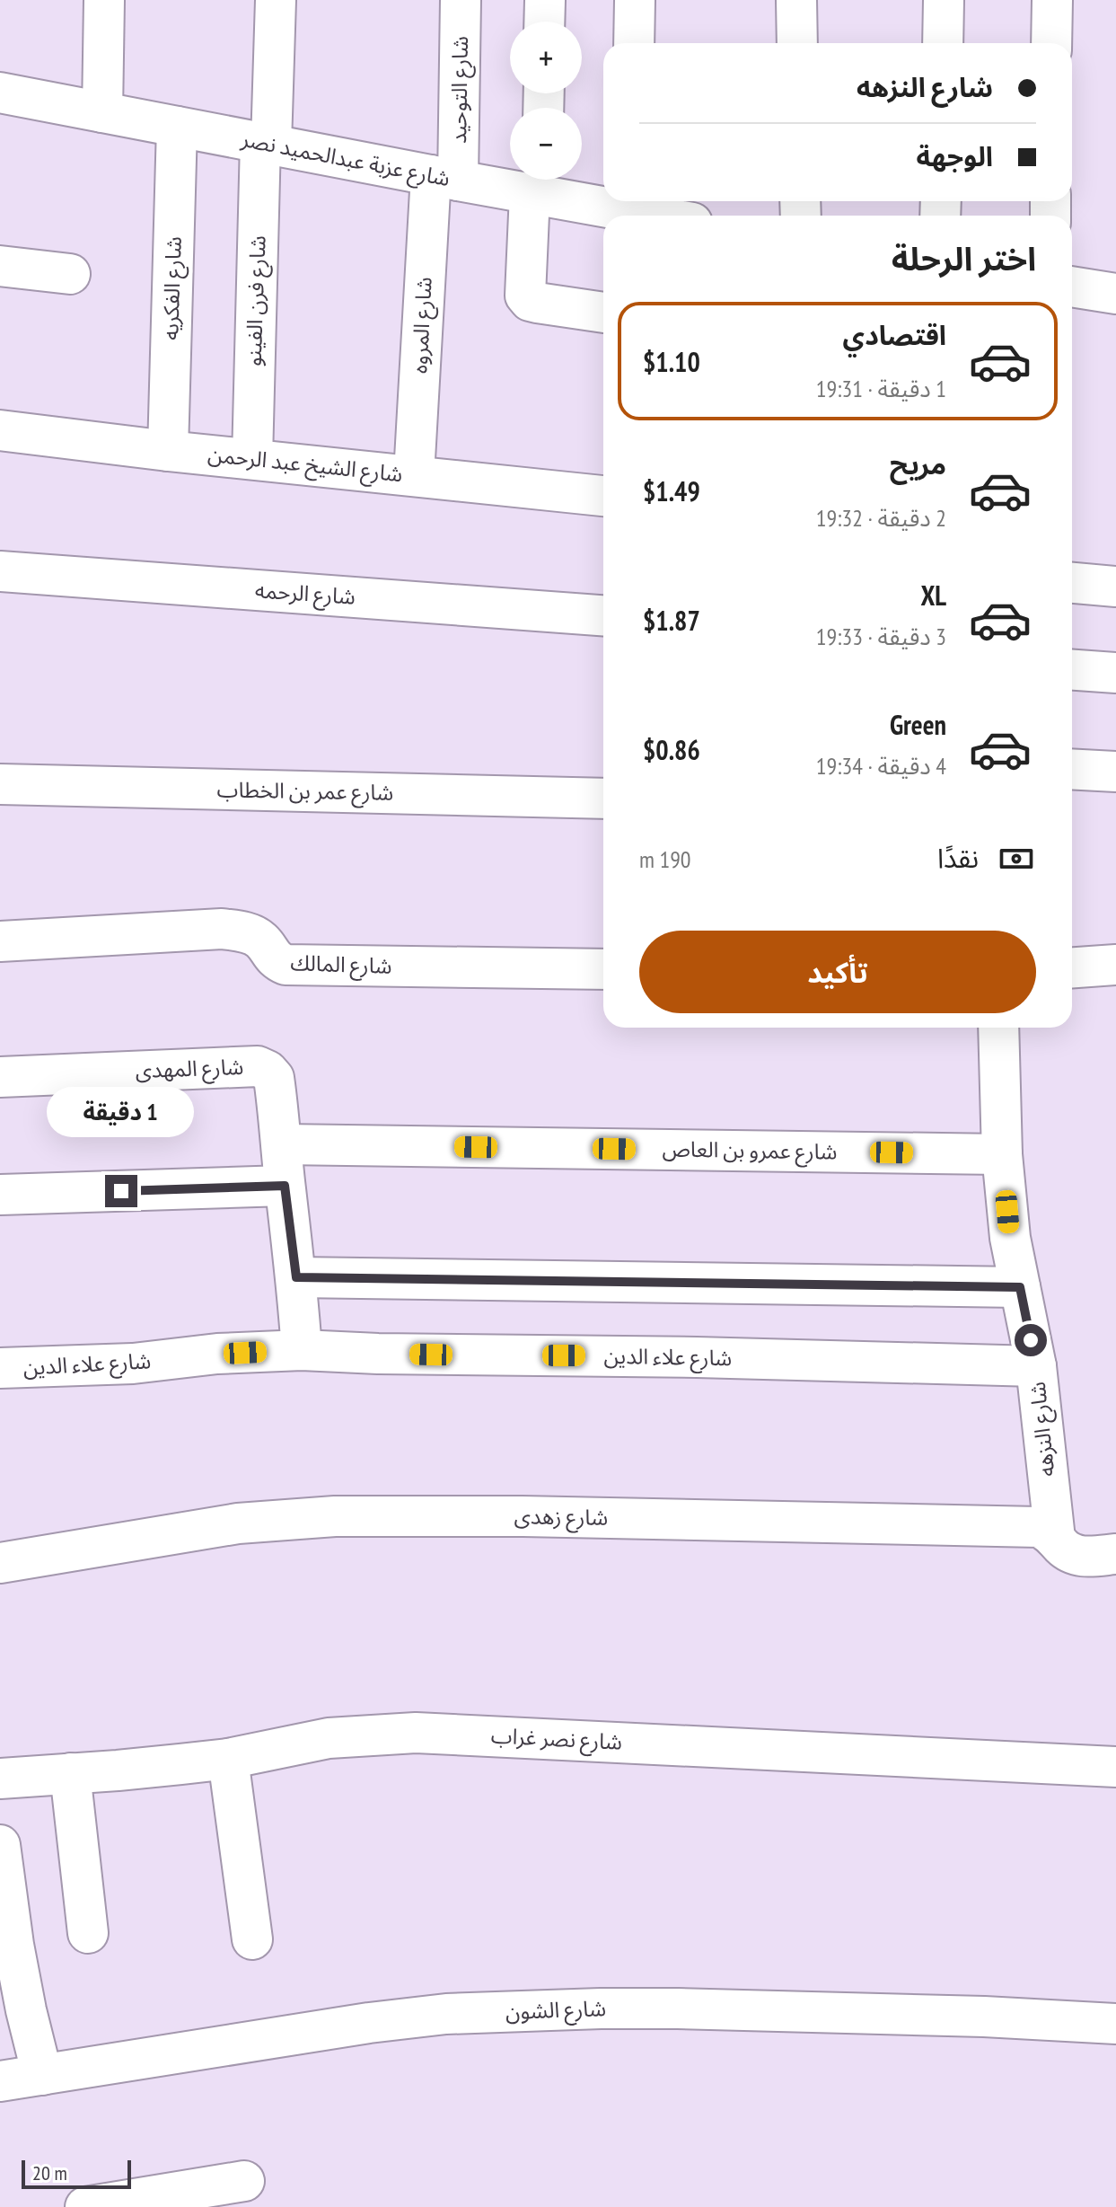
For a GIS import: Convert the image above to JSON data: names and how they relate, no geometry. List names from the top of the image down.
{
  "streets": {
    "street": [
      "شارع التوحيد",
      "شارع عزبة عبدالحميد نصر",
      "شارع الفكريه",
      "شارع فرن الفينو",
      "شارع المروه",
      "شارع الشيخ عبد الرحمن",
      "شارع الرحمه",
      "شارع عمر بن الخطاب",
      "شارع المالك",
      "شارع المهدى",
      "شارع عمرو بن العاص",
      "شارع علاء الدين",
      "شارع النزهه",
      "شارع زهدى",
      "شارع نصر غراب",
      "شارع الشون"
    ]
  },
  "crossings": [
    ["شارع التوحيد", "شارع عزبة عبدالحميد نصر"],
    ["شارع التوحيد", "شارع المروه"],
    ["شارع عزبة عبدالحميد نصر", "شارع الفكريه"],
    ["شارع عزبة عبدالحميد نصر", "شارع فرن الفينو"],
    ["شارع عزبة عبدالحميد نصر", "شارع المروه"],
    ["شارع الفكريه", "شارع الشيخ عبد الرحمن"],
    ["شارع فرن الفينو", "شارع الشيخ عبد الرحمن"],
    ["شارع المروه", "شارع الشيخ عبد الرحمن"],
    ["شارع المهدى", "شارع عمرو بن العاص"],
    ["شارع المهدى", "شارع علاء الدين"],
    ["شارع عمرو بن العاص", "شارع النزهه"],
    ["شارع علاء الدين", "شارع النزهه"],
    ["شارع النزهه", "شارع زهدى"]
  ],
  "scale_bar": "20 m",
  "page": {
    "map_buttons": ["+", "−"],
    "banner": ["شارع النزهه", "الوجهة"],
    "heading": "اختر الرحلة",
    "list": [
      {
        "name": "اقتصادي",
        "note": "1 دقيقة · 19:31",
        "value": "$1.10"
      },
      {
        "name": "مريح",
        "note": "2 دقيقة · 19:32",
        "value": "$1.49"
      },
      {
        "name": "XL",
        "note": "3 دقيقة · 19:33",
        "value": "$1.87"
      },
      {
        "name": "Green",
        "note": "4 دقيقة · 19:34",
        "value": "$0.86"
      }
    ],
    "pay": ["نقدًا", "190 m"],
    "buttons": "تأكيد",
    "bubble": "1 دقيقة",
    "scale": "20 m"
  }
}
